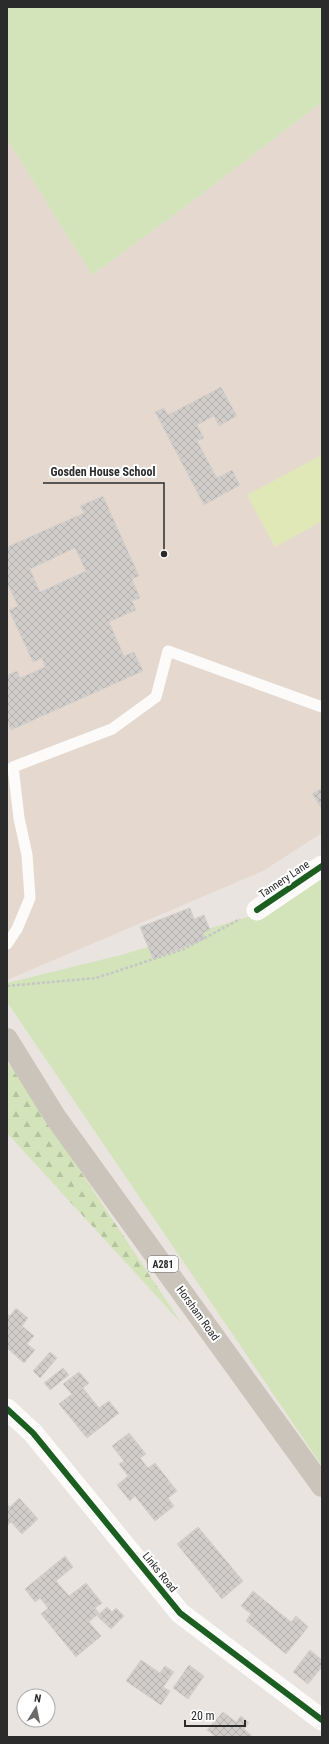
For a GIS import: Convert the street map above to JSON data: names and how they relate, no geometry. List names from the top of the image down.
{
  "streets": {
    "main road": ["A281", "Horsham Road"],
    "street": ["Tannery Lane", "Links Road"]
  },
  "places": ["Gosden House School"],
  "scale_bar": "20 m",
  "north": "top"
}
